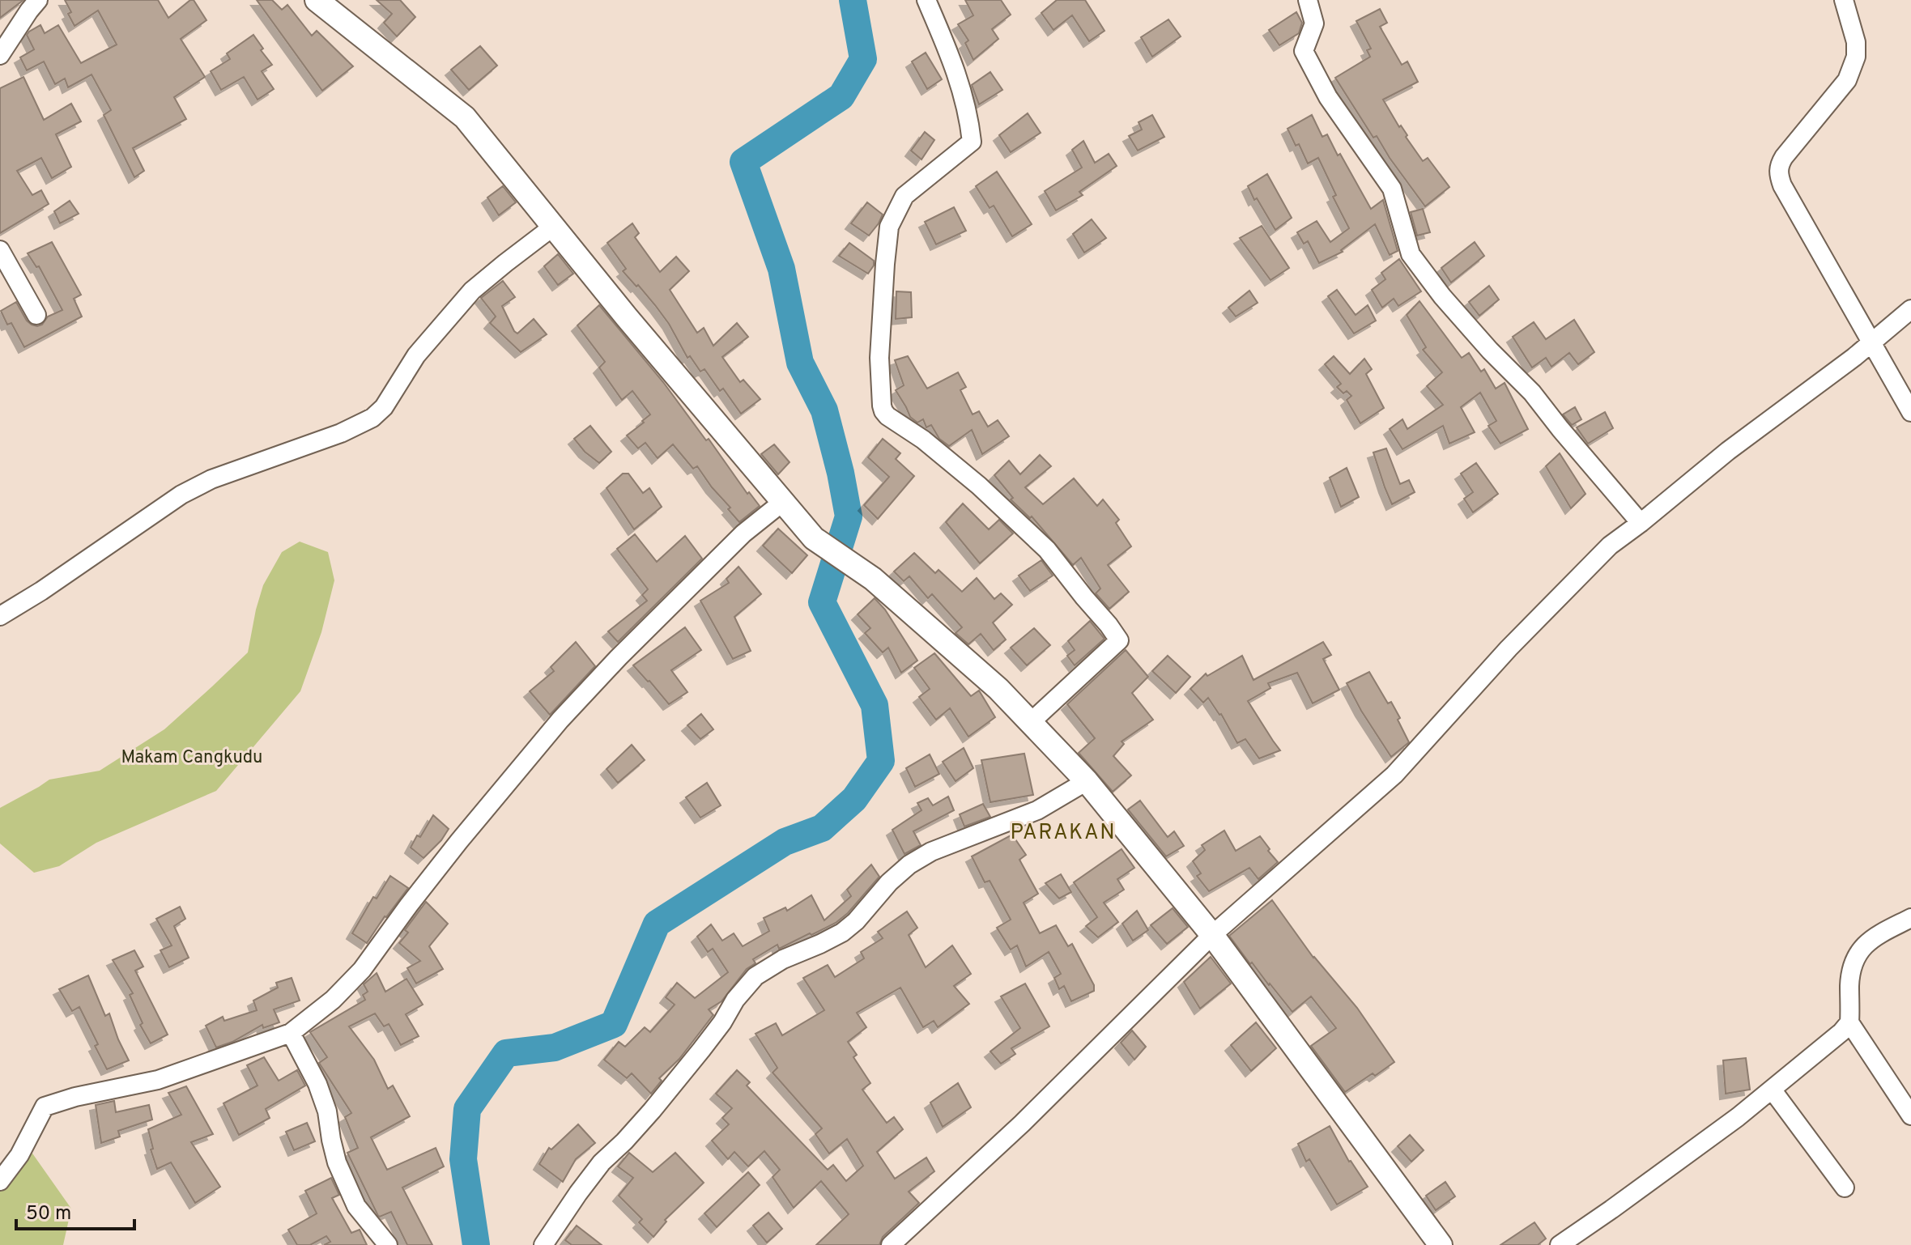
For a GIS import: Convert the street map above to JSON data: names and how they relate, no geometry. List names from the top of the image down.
{
  "districts": ["PARAKAN"],
  "parks": ["Makam Cangkudu"],
  "scale_bar": "50 m"
}
